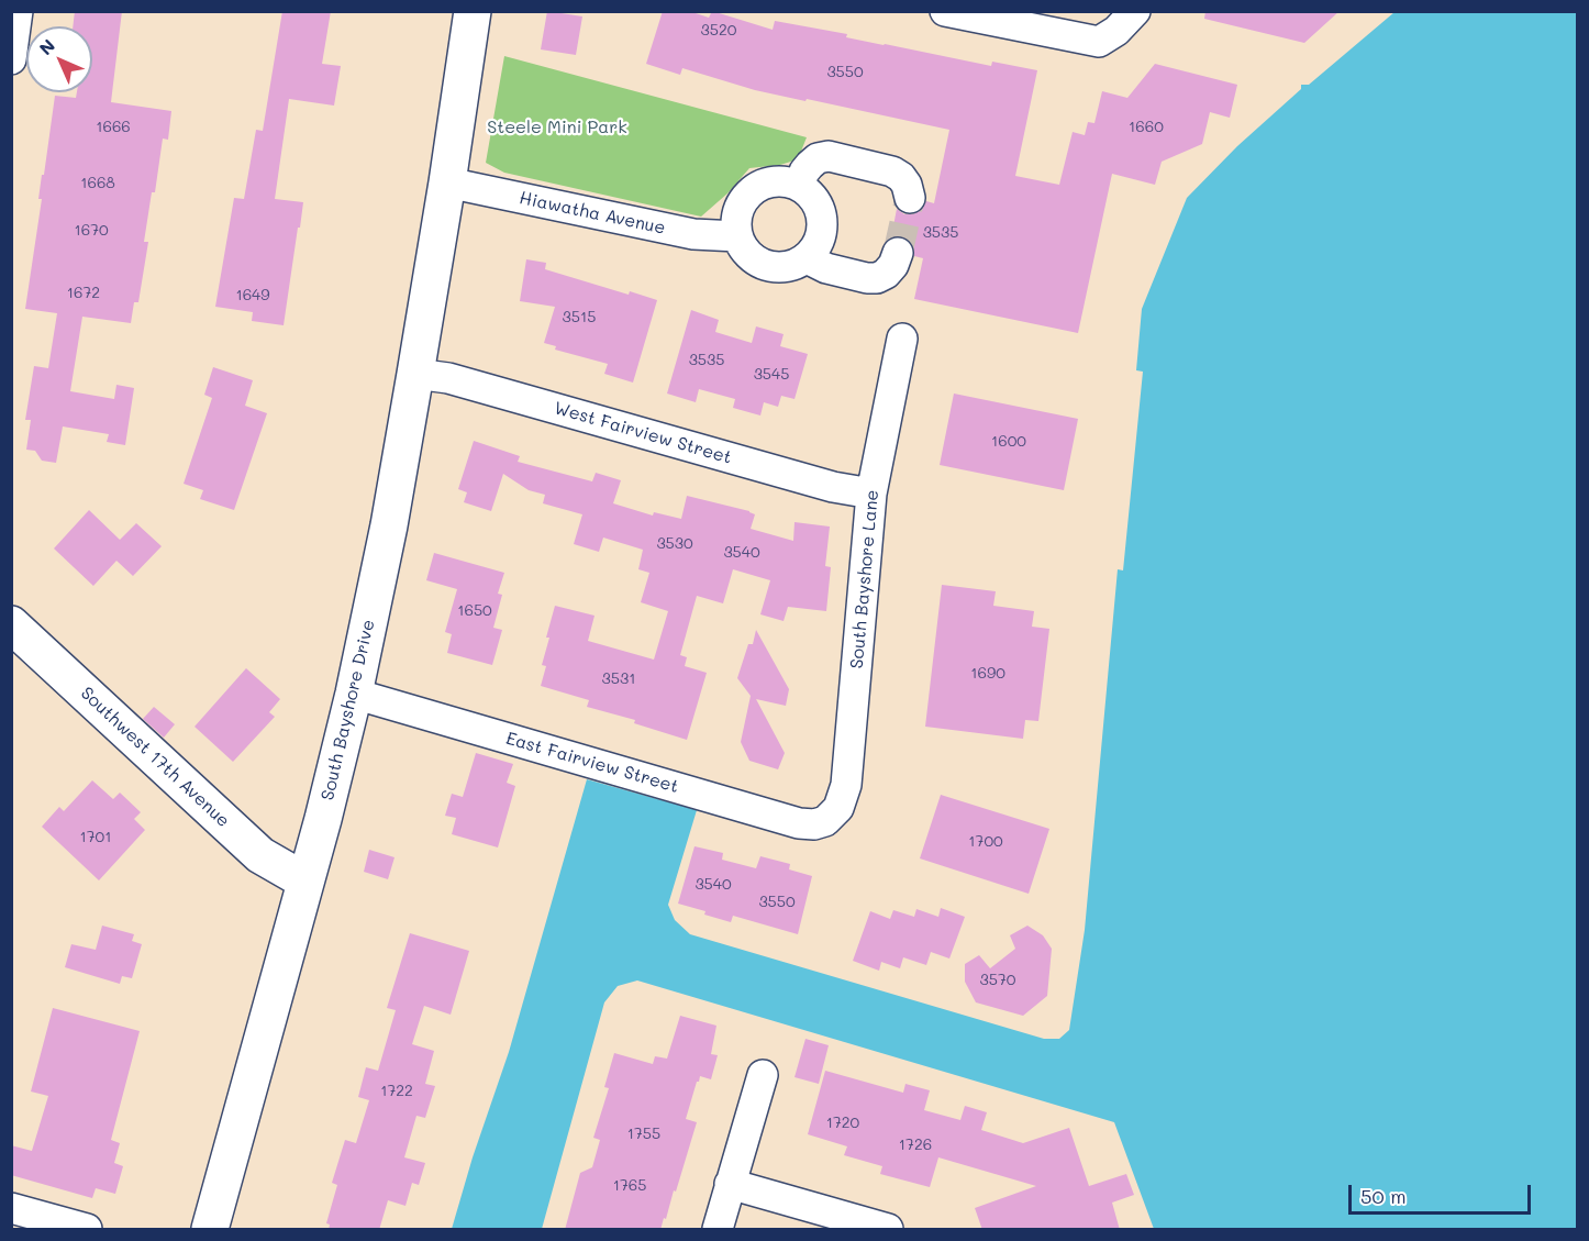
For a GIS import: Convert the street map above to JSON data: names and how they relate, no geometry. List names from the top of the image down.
{
  "streets": {
    "main road": ["South Bayshore Drive", "Southwest 17th Avenue"],
    "street": [
      "Hiawatha Avenue",
      "West Fairview Street",
      "South Bayshore Lane",
      "East Fairview Street"
    ]
  },
  "crossings": [
    ["Hiawatha Avenue", "South Bayshore Drive"],
    ["West Fairview Street", "South Bayshore Lane"],
    ["West Fairview Street", "South Bayshore Drive"],
    ["South Bayshore Lane", "East Fairview Street"],
    ["South Bayshore Drive", "Southwest 17th Avenue"],
    ["South Bayshore Drive", "East Fairview Street"]
  ],
  "parks": ["Steele Mini Park"],
  "house_numbers": [
    "3520",
    "3550",
    "1666",
    "1660",
    "1668",
    "1670",
    "3535",
    "1672",
    "1649",
    "3515",
    "3535",
    "3545",
    "1600",
    "3530",
    "3540",
    "1650",
    "1690",
    "3531",
    "1701",
    "1700",
    "3540",
    "3550",
    "3570",
    "1722",
    "1720",
    "1755",
    "1726",
    "1765"
  ],
  "scale_bar": "50 m",
  "north": "top left"
}
